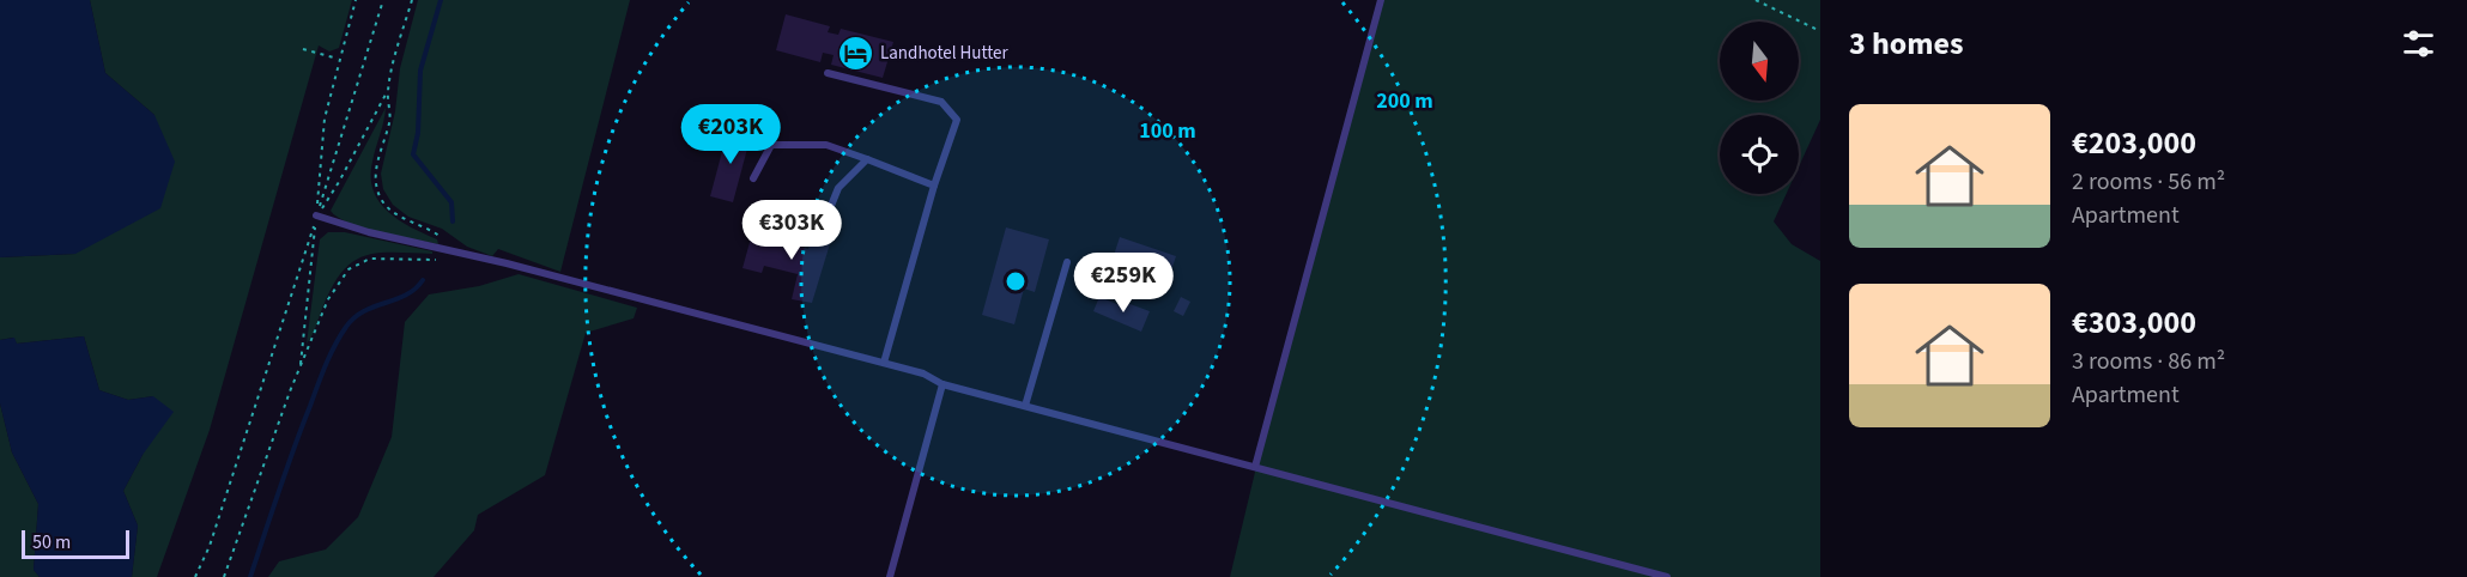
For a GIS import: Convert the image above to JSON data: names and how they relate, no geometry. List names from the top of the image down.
{
  "places": {
    "hotel": ["Landhotel Hutter"]
  },
  "scale_bar": "50 m",
  "north": "bottom",
  "page": {
    "heading": "3 homes",
    "list": [
      {
        "name": "€203,000",
        "note": "2 rooms · 56 m² · Apartment"
      },
      {
        "name": "€303,000",
        "note": "3 rooms · 86 m² · Apartment"
      }
    ],
    "price": ["€203K", "€303K", "€259K"],
    "scale": "50 m"
  },
  "rings": ["200 m", "100 m"]
}
